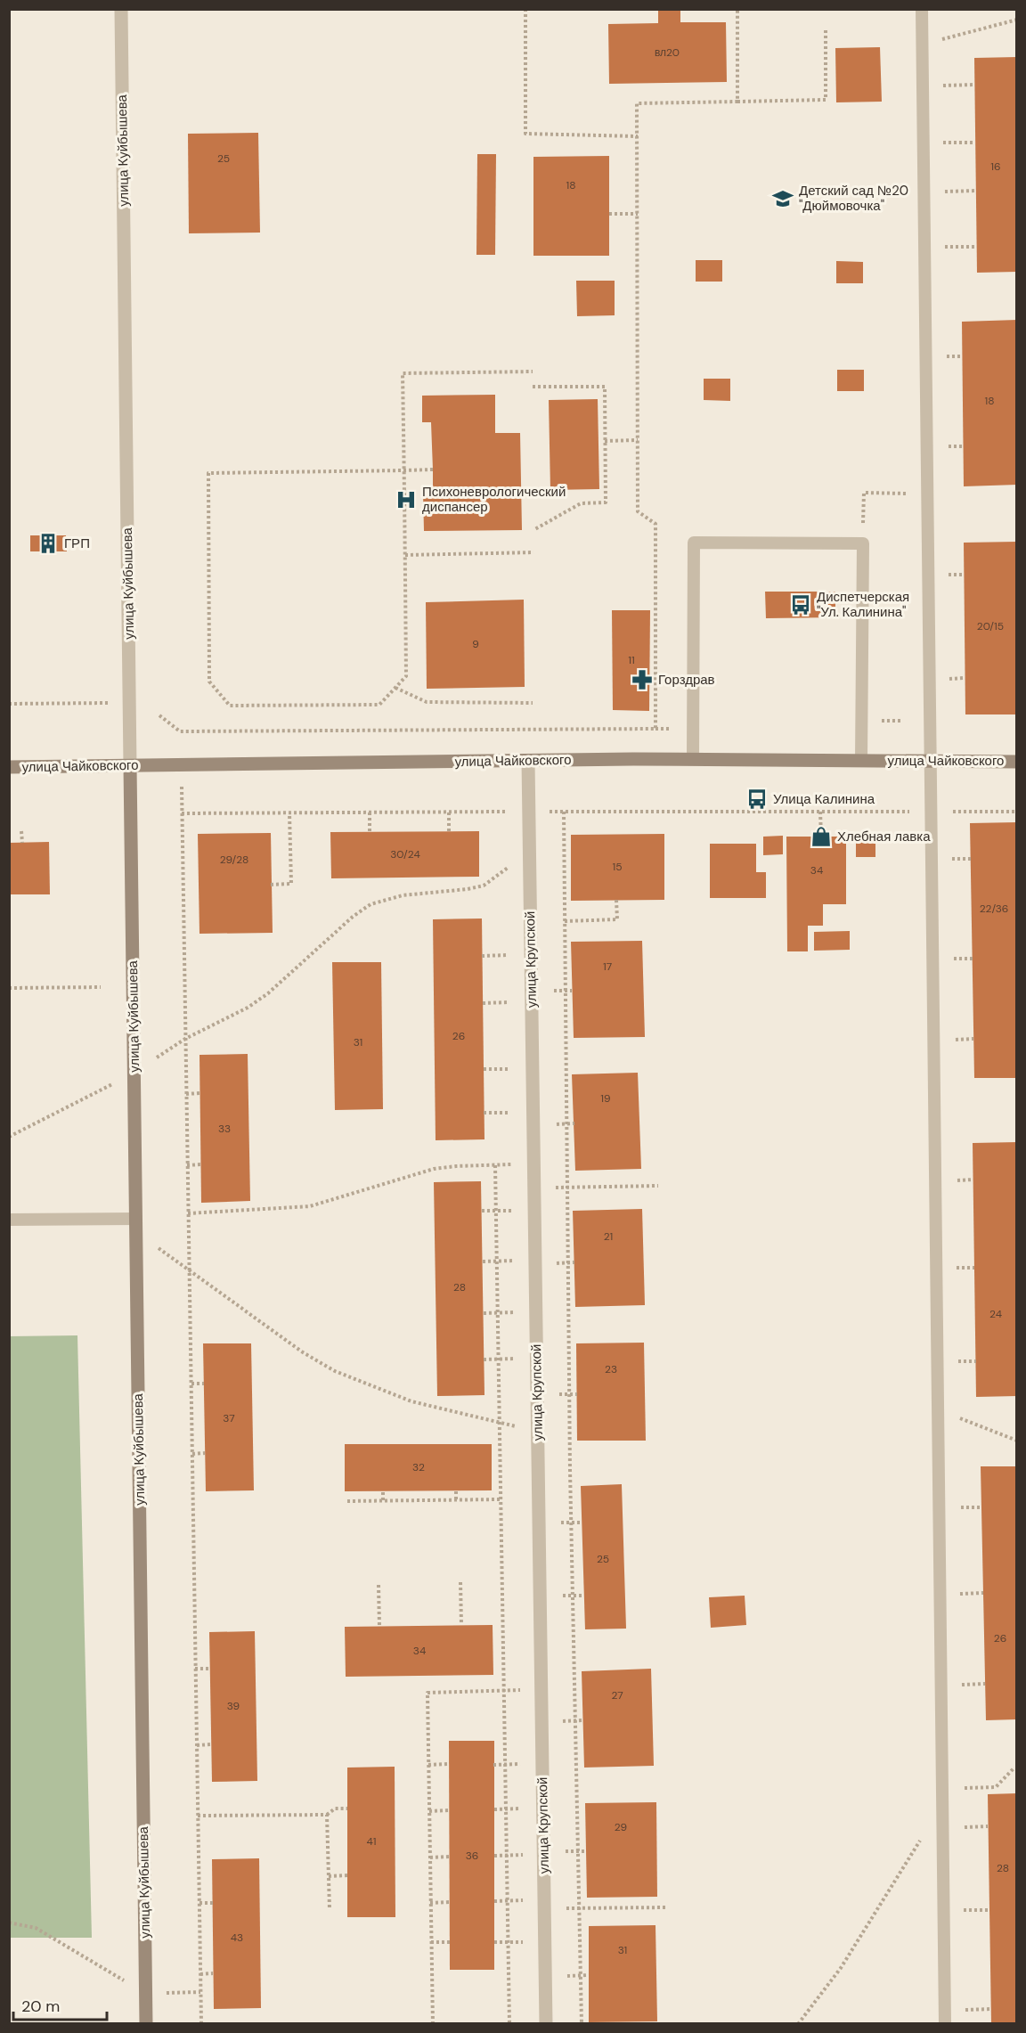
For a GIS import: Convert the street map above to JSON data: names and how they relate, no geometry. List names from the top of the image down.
{
  "streets": {
    "main road": ["улица Куйбышева", "улица Чайковского"],
    "street": ["улица Крупской"]
  },
  "crossings": [
    ["улица Куйбышева", "улица Чайковского"],
    ["улица Чайковского", "улица Крупской"]
  ],
  "places": {
    "school or university": ["Детский сад №20 \"Дюймовочка\""],
    "hospital": ["Психоневрологический диспансер"],
    "building": ["ГРП"],
    "bus stop": ["Диспетчерская \"Ул. Калинина\"", "Улица Калинина"],
    "pharmacy": ["Горздрав"],
    "shop": ["Хлебная лавка"]
  },
  "house_numbers": [
    "вл20",
    "25",
    "16",
    "18",
    "18",
    "20/15",
    "9",
    "11",
    "30/24",
    "29/28",
    "15",
    "34",
    "22/36",
    "17",
    "26",
    "31",
    "19",
    "33",
    "21",
    "28",
    "24",
    "23",
    "37",
    "32",
    "25",
    "26",
    "34",
    "27",
    "39",
    "29",
    "41",
    "36",
    "28",
    "43",
    "31"
  ],
  "scale_bar": "20 m"
}
